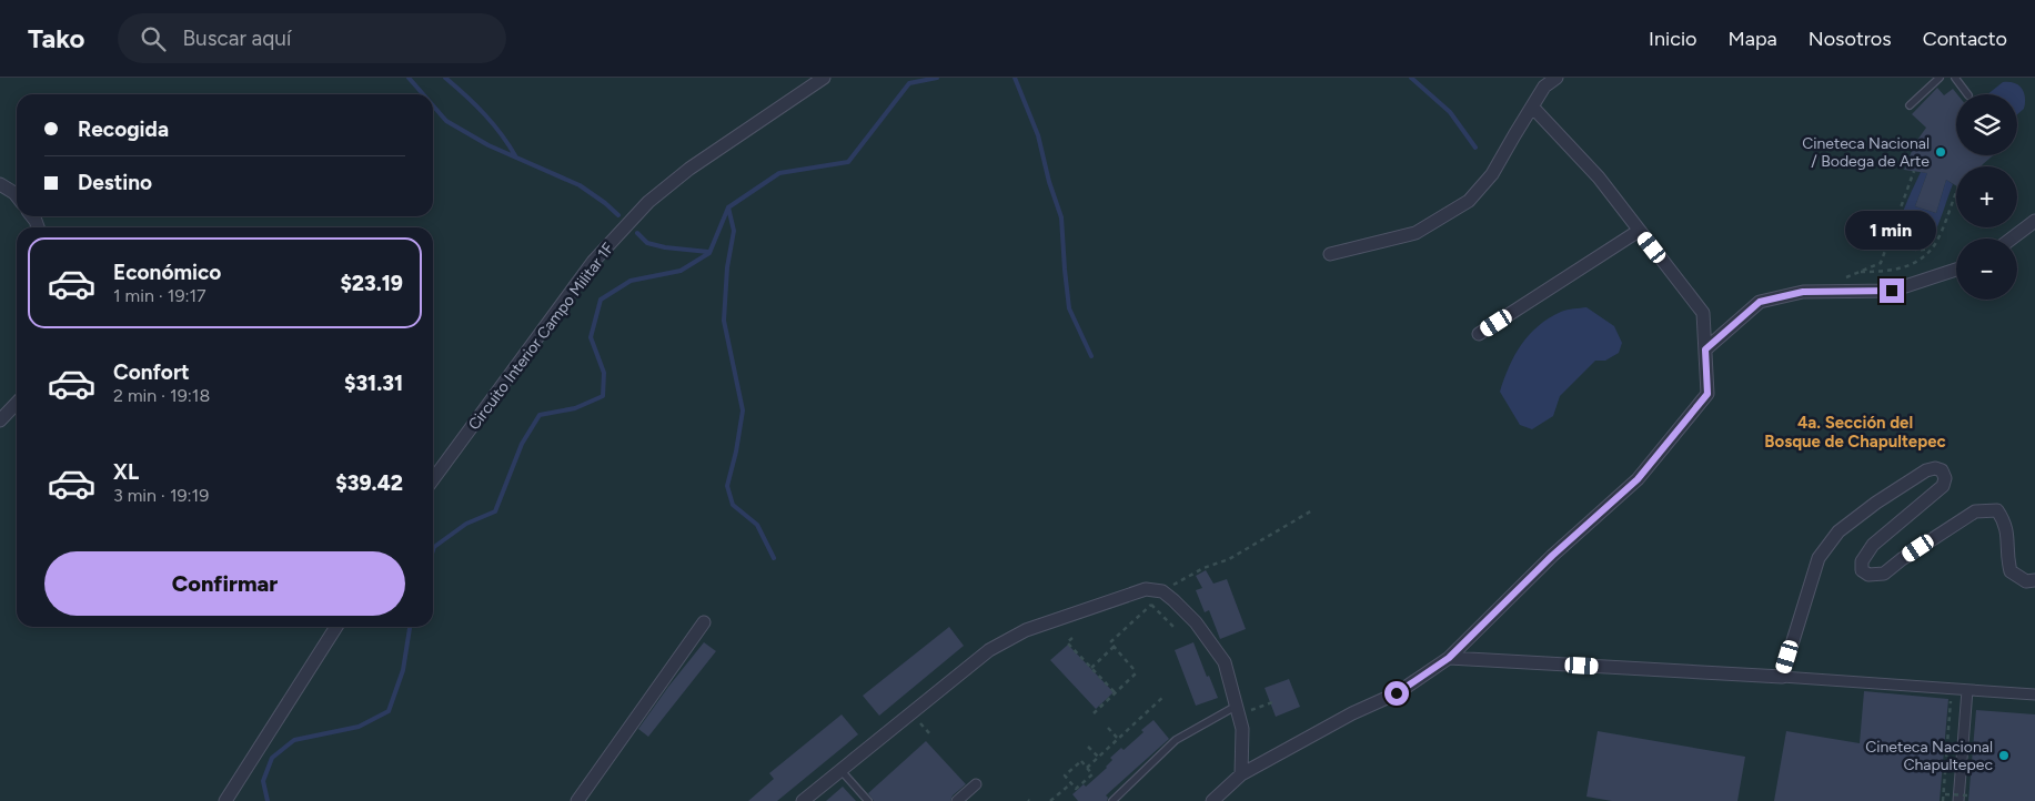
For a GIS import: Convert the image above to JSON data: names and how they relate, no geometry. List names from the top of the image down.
{
  "streets": {
    "street": ["Circuito Interior Campo Militar 1F"]
  },
  "districts": ["4a. Sección del Bosque de Chapultepec"],
  "places": ["Cineteca Nacional / Bodega de Arte", "Cineteca Nacional Chapultepec"],
  "page": {
    "header": "Tako",
    "search": "Buscar aquí",
    "nav": [
      "Inicio",
      "Mapa",
      "Nosotros",
      "Contacto"
    ],
    "map_buttons": ["+", "−"],
    "banner": ["Recogida", "Destino"],
    "bubble": "1 min",
    "list": [
      {
        "name": "Económico",
        "note": "1 min · 19:17",
        "value": "$23.19"
      },
      {
        "name": "Confort",
        "note": "2 min · 19:18",
        "value": "$31.31"
      },
      {
        "name": "XL",
        "note": "3 min · 19:19",
        "value": "$39.42"
      }
    ],
    "buttons": "Confirmar"
  }
}
